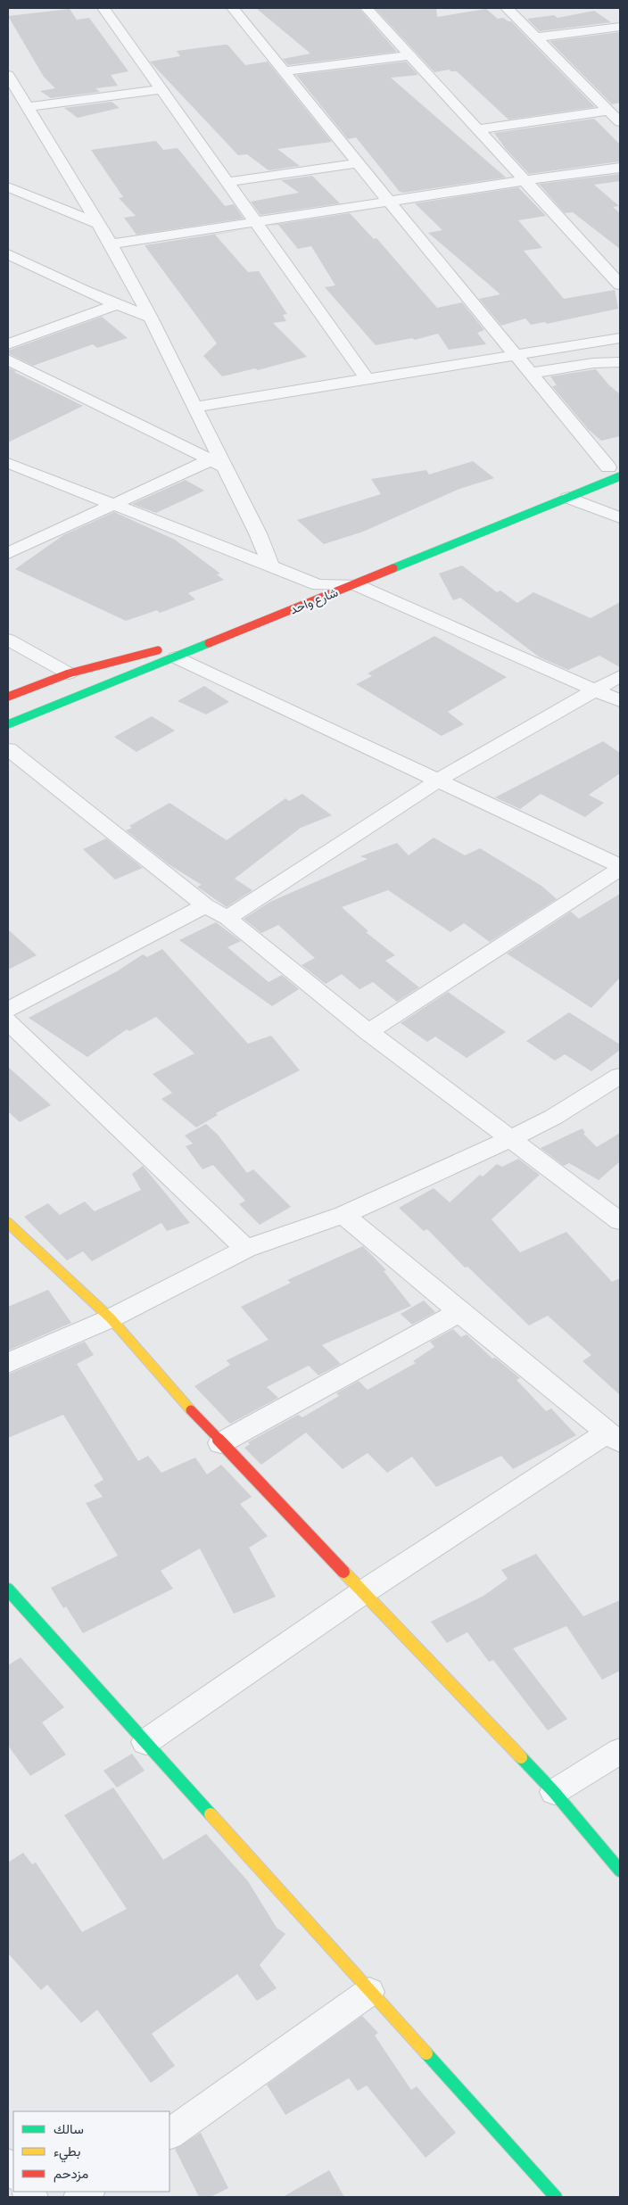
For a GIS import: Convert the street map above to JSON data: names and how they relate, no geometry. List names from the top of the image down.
{
  "streets": {
    "street": ["شارع واحد"]
  },
  "legend": ["سالك", "بطيء", "مزدحم"]
}
